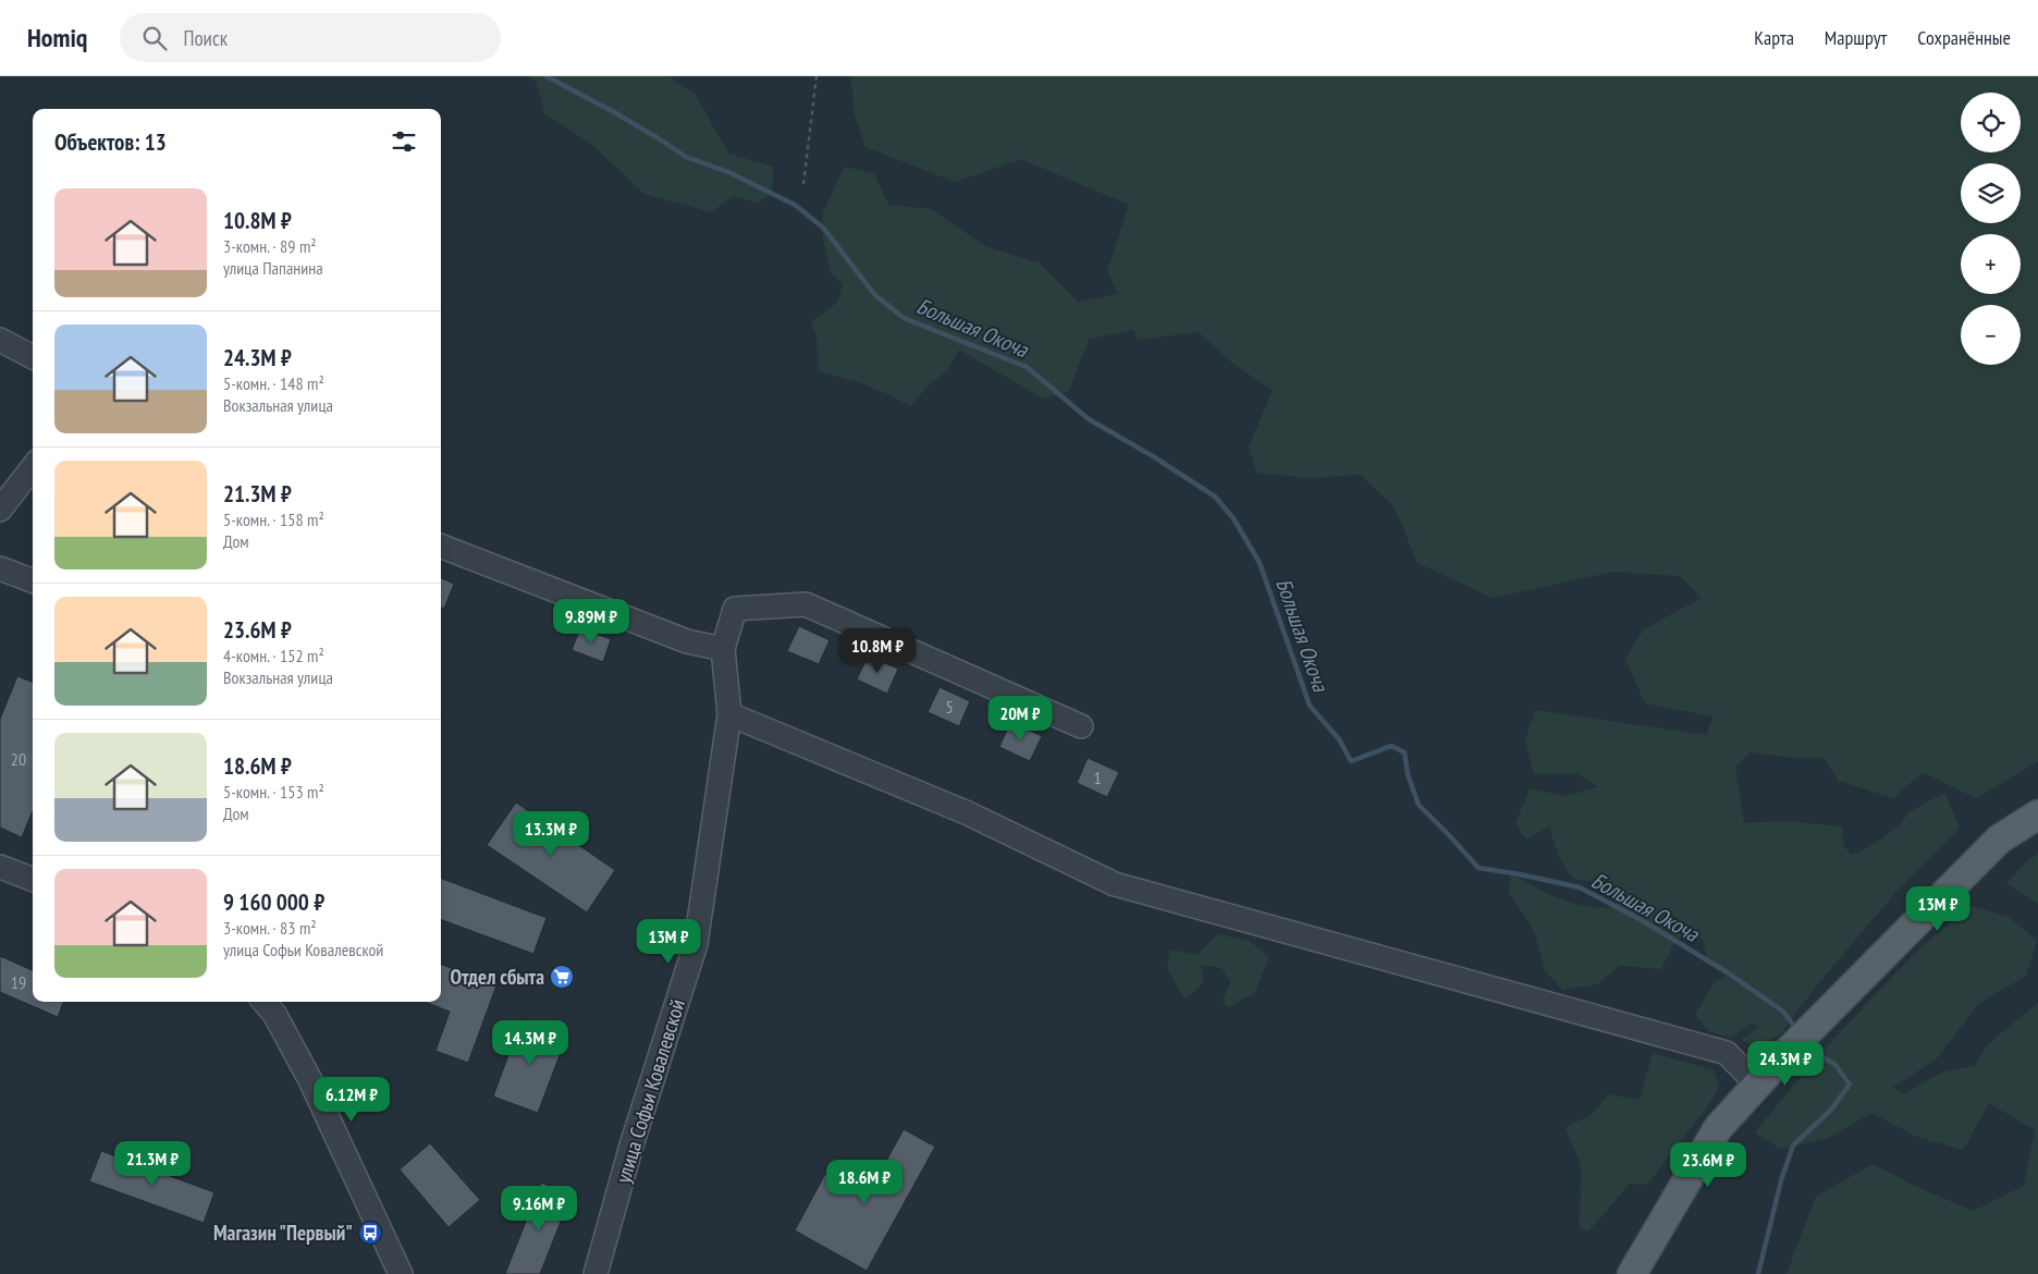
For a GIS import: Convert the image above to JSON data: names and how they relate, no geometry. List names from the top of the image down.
{
  "streets": {
    "street": ["улица Софьи Ковалевской"]
  },
  "water": ["Большая Окоча"],
  "places": {
    "supermarket": ["Отдел сбыта"],
    "bus stop": ["Магазин \"Первый\""]
  },
  "house_numbers": [
    "5",
    "20",
    "1",
    "19"
  ],
  "page": {
    "header": "Homiq",
    "search": "Поиск",
    "nav": ["Карта", "Маршрут", "Сохранённые"],
    "map_buttons": ["+", "−"],
    "heading": "Объектов: 13",
    "list": [
      {
        "name": "10.8M ₽",
        "note": "3-комн. · 89 m² · улица Папанина"
      },
      {
        "name": "24.3M ₽",
        "note": "5-комн. · 148 m² · Вокзальная улица"
      },
      {
        "name": "21.3M ₽",
        "note": "5-комн. · 158 m² · Дом"
      },
      {
        "name": "23.6M ₽",
        "note": "4-комн. · 152 m² · Вокзальная улица"
      },
      {
        "name": "18.6M ₽",
        "note": "5-комн. · 153 m² · Дом"
      },
      {
        "name": "9 160 000 ₽",
        "note": "3-комн. · 83 m² · улица Софьи Ковалевской"
      }
    ],
    "price": [
      "9.89M ₽",
      "10.8M ₽",
      "20M ₽",
      "13.3M ₽",
      "13M ₽",
      "13M ₽",
      "14.3M ₽",
      "24.3M ₽",
      "6.12M ₽",
      "21.3M ₽",
      "23.6M ₽",
      "18.6M ₽",
      "9.16M ₽"
    ]
  }
}
